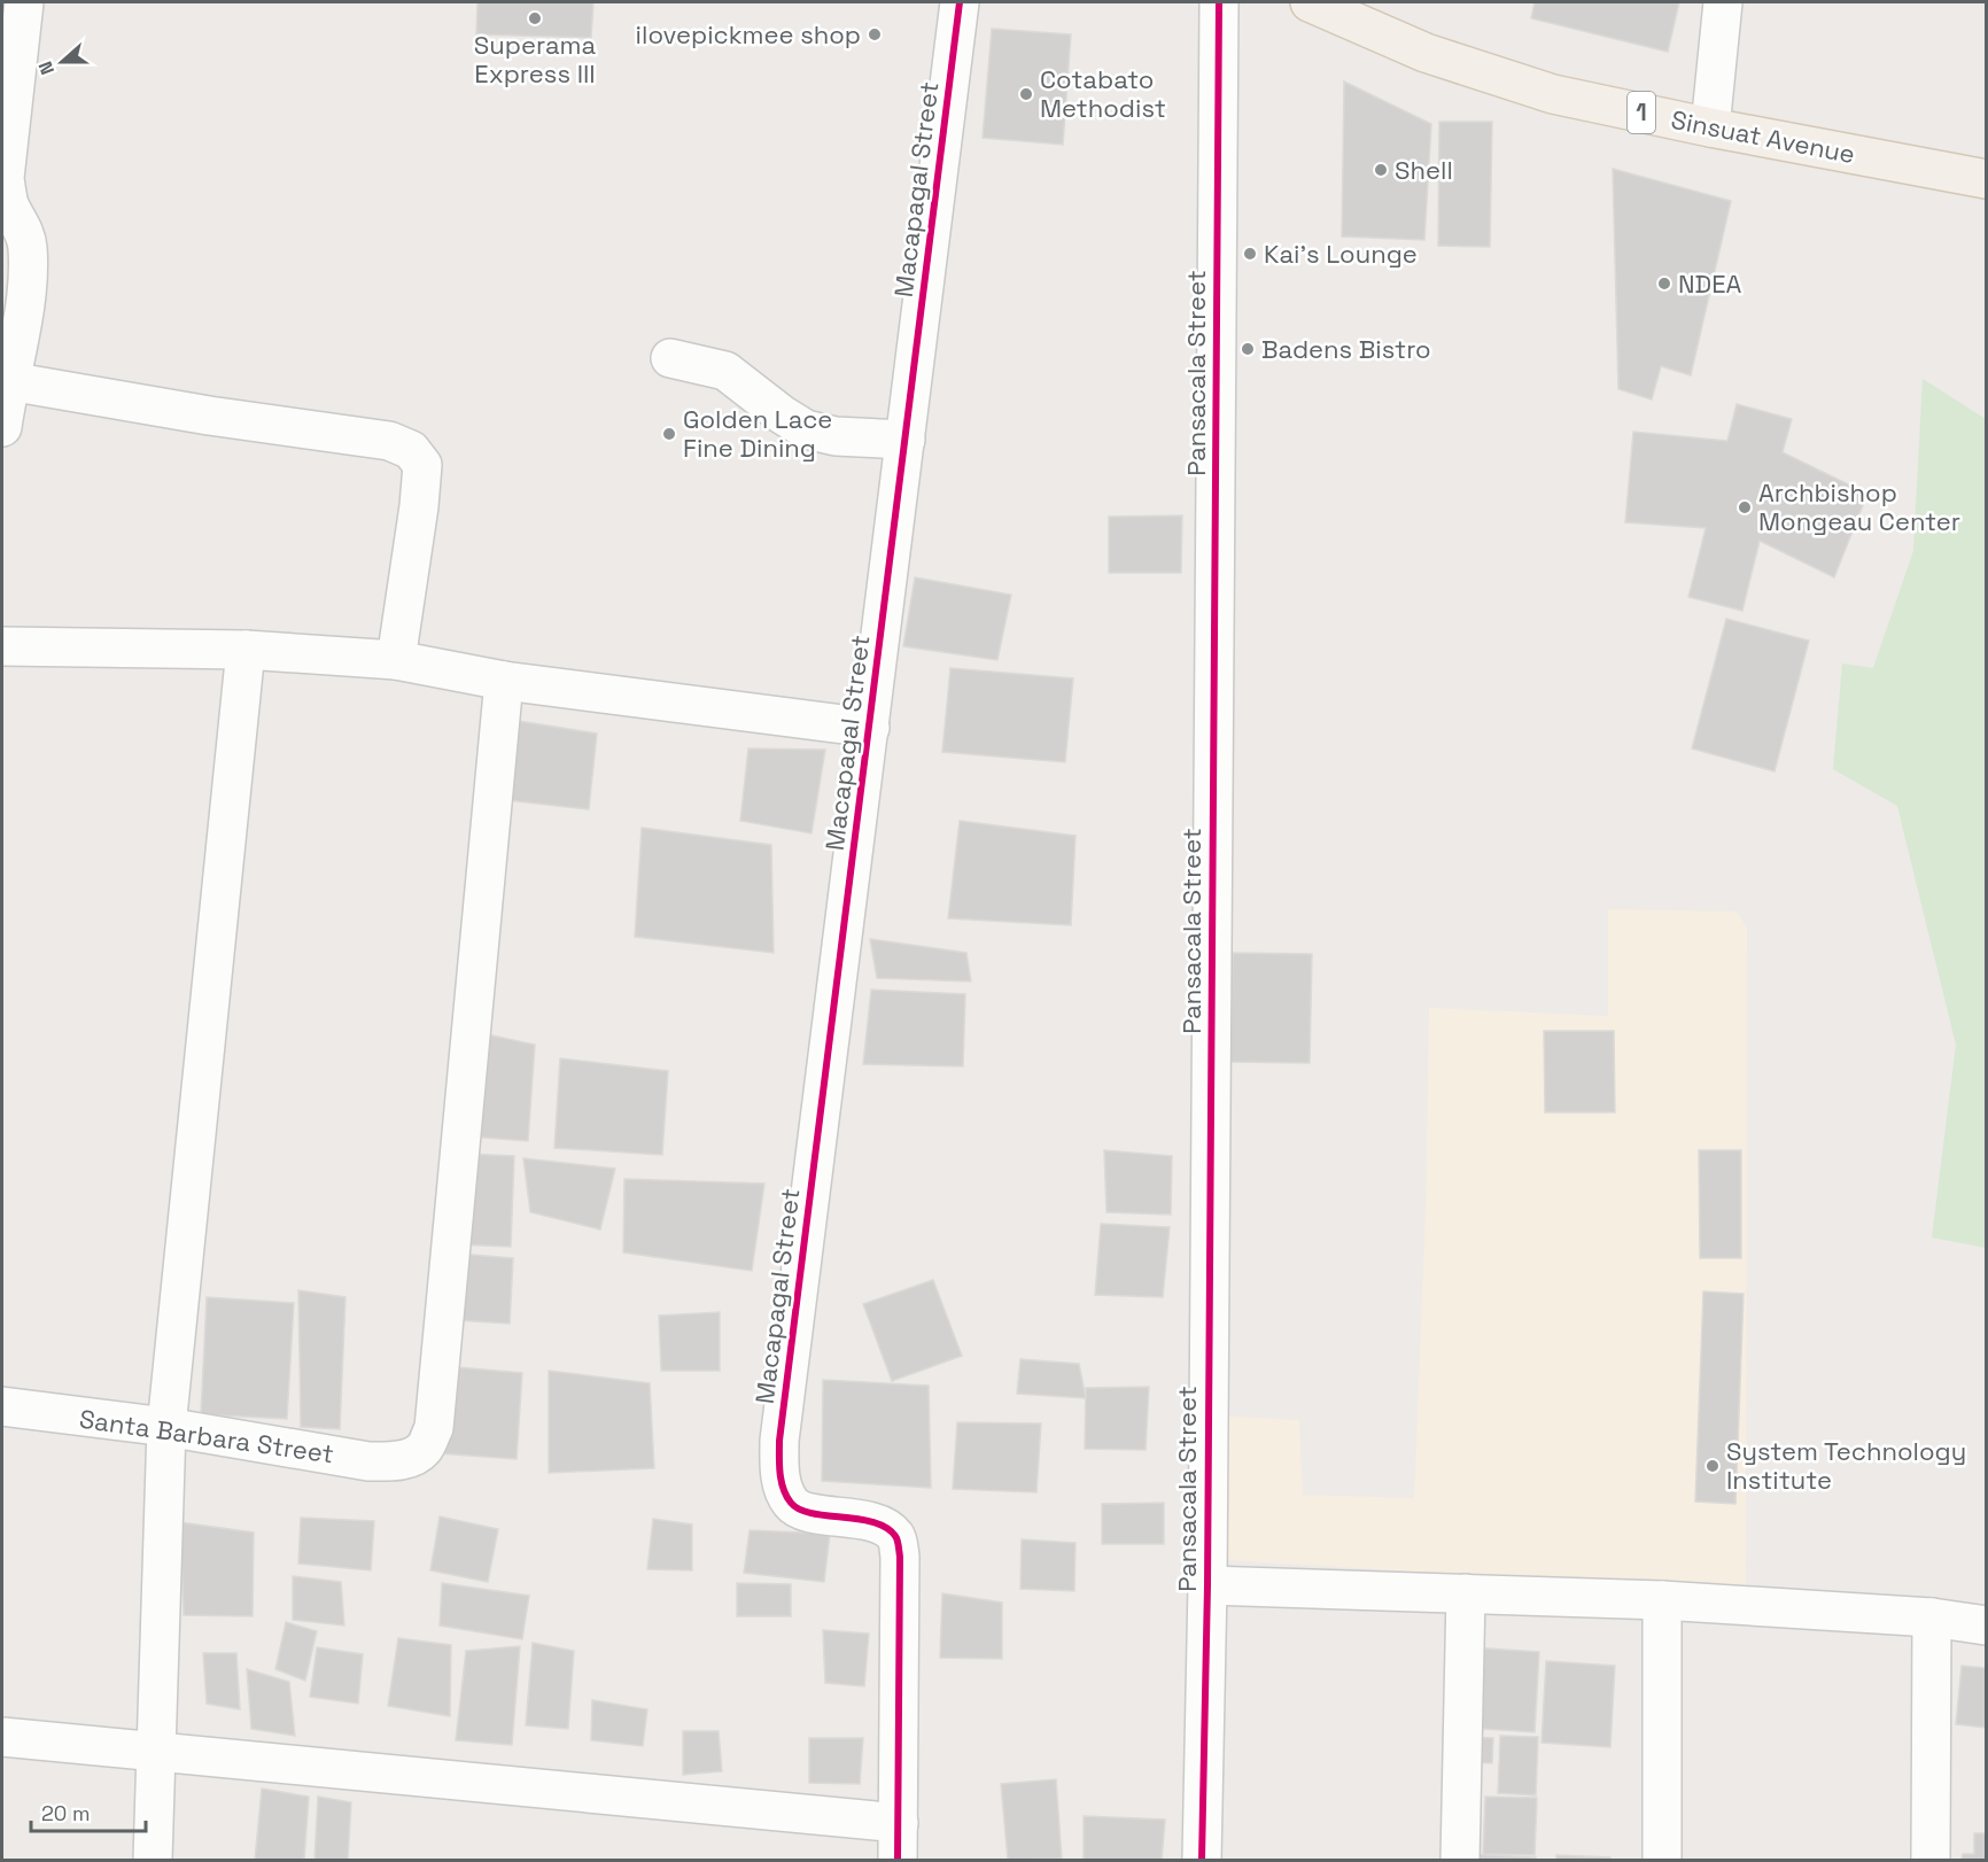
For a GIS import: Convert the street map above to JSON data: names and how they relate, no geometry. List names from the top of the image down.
{
  "streets": {
    "main road": ["1", "Sinsuat Avenue"],
    "street": ["Macapagal Street", "Pansacala Street", "Santa Barbara Street"]
  },
  "places": [
    "Superama Express III",
    "ilovepickmee shop",
    "Cotabato Methodist",
    "Shell",
    "Kai's Lounge",
    "NDEA",
    "Badens Bistro",
    "Golden Lace Fine Dining",
    "Archbishop Mongeau Center",
    "System Technology Institute"
  ],
  "scale_bar": "20 m",
  "north": "left"
}
